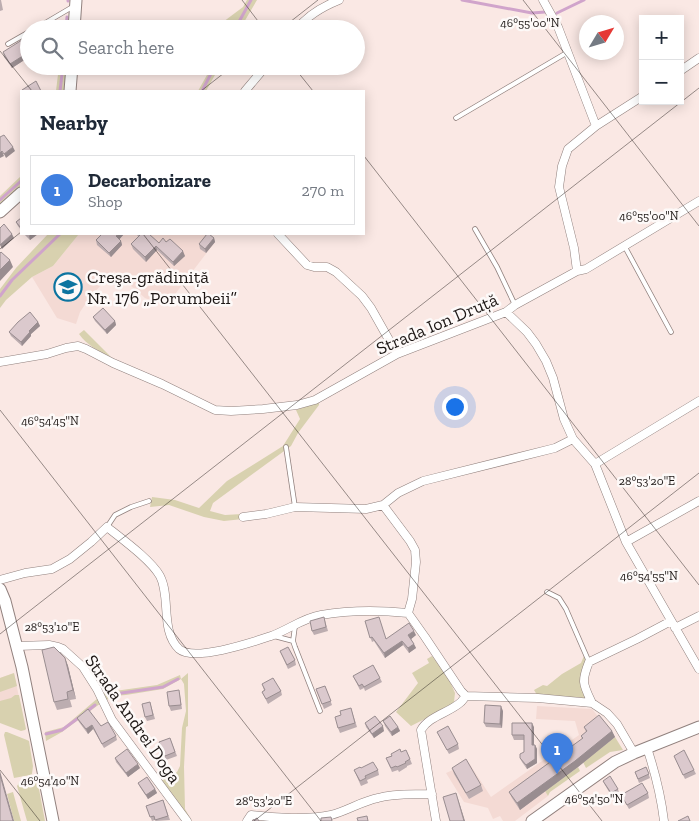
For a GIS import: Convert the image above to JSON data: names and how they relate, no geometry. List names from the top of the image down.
{
  "streets": {
    "street": ["Strada Ion Druță", "Strada Andrei Doga"]
  },
  "places": {
    "school or university": ["Creşa-grădiniţă Nr. 176 „Porumbeii”"]
  },
  "north": "top right",
  "page": {
    "map_buttons": ["+", "−"],
    "search": "Search here",
    "heading": "Nearby",
    "list": [
      {
        "mark": "1",
        "name": "Decarbonizare",
        "note": "Shop",
        "value": "270 m"
      }
    ],
    "pins": "1"
  },
  "coordinates": [
    "46°55'00\"N",
    "46°54'45\"N",
    "28°53'20\"E",
    "46°54'55\"N",
    "28°53'10\"E",
    "46°54'40\"N",
    "46°54'50\"N"
  ]
}
